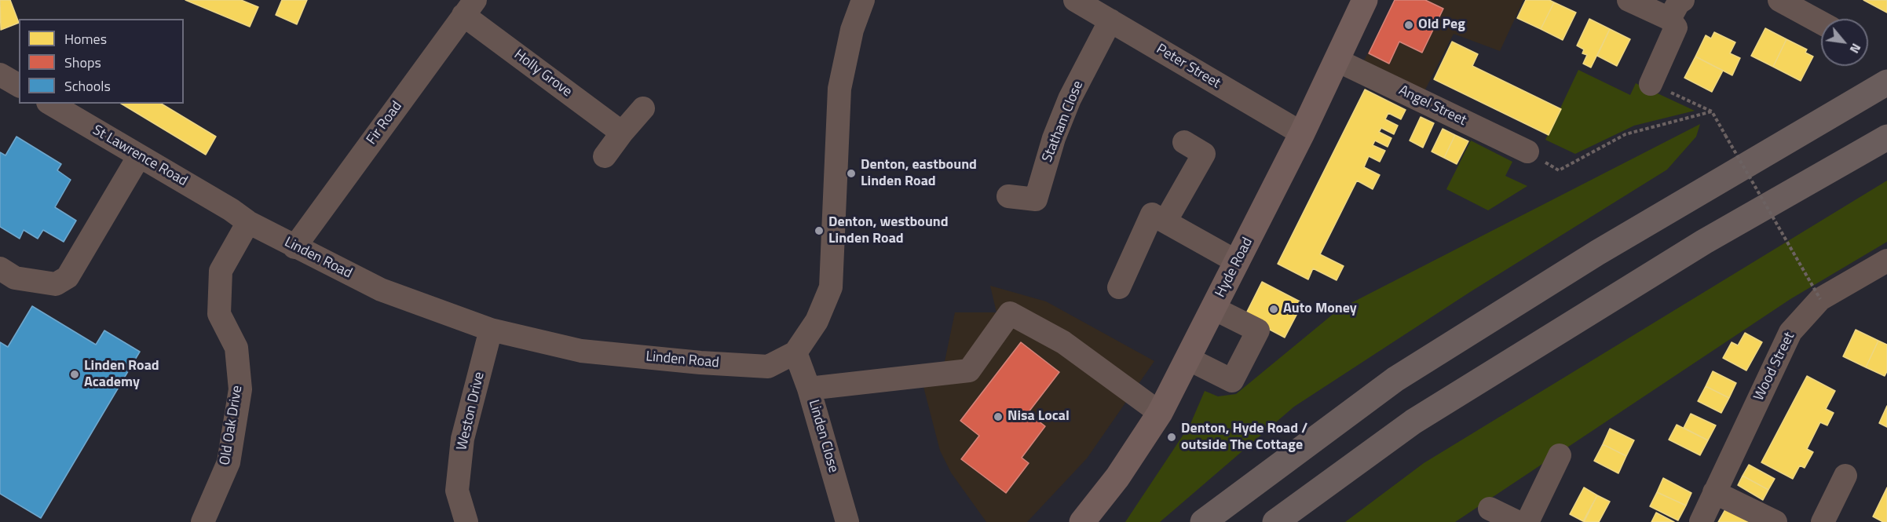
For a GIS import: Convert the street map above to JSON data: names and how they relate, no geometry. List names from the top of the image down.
{
  "streets": {
    "main road": ["Hyde Road"],
    "street": [
      "Peter Street",
      "Holly Grove",
      "Angel Street",
      "Statham Close",
      "Fir Road",
      "St Lawrence Road",
      "Linden Road",
      "Wood Street",
      "Weston Drive",
      "Old Oak Drive",
      "Linden Close"
    ]
  },
  "crossings": [
    ["Peter Street", "Statham Close"],
    ["Peter Street", "Hyde Road"],
    ["Holly Grove", "Fir Road"],
    ["Angel Street", "Hyde Road"],
    ["Fir Road", "Linden Road"],
    ["St Lawrence Road", "Linden Road"],
    ["St Lawrence Road", "Old Oak Drive"],
    ["Linden Road", "Weston Drive"],
    ["Linden Road", "Old Oak Drive"],
    ["Linden Road", "Linden Close"]
  ],
  "places": [
    "Old Peg",
    "Denton, eastbound Linden Road",
    "Denton, westbound Linden Road",
    "Auto Money",
    "Linden Road Academy",
    "Nisa Local",
    "Denton, Hyde Road / outside The Cottage"
  ],
  "legend": ["Homes", "Shops", "Schools"],
  "north": "bottom right"
}
